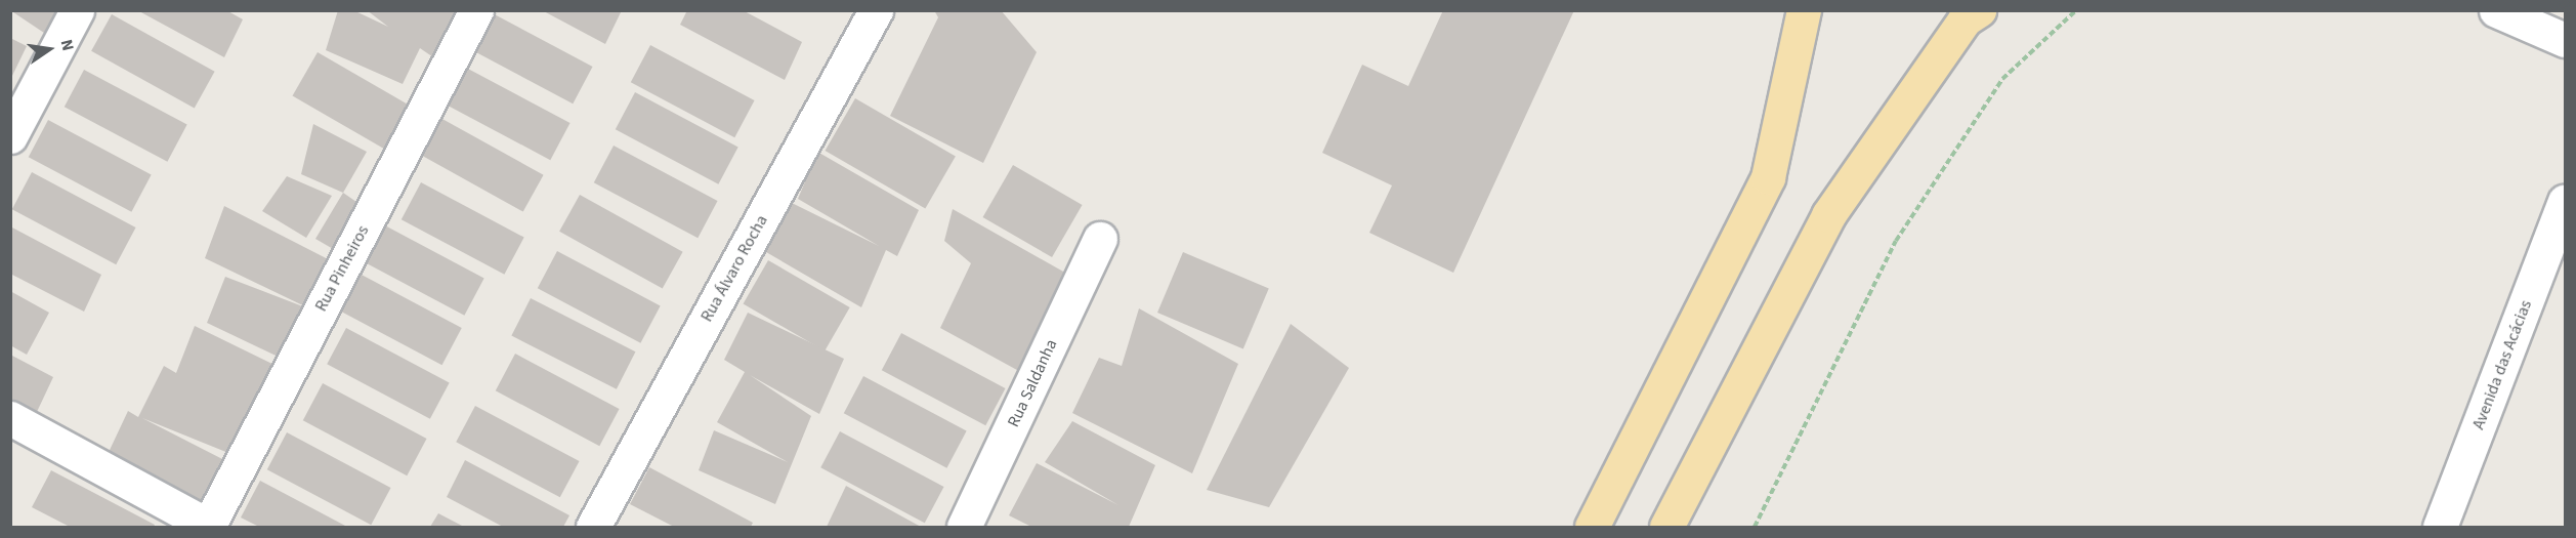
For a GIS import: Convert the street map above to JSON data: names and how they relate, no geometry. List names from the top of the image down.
{
  "streets": {
    "street": [
      "Rua Pinheiros",
      "Rua Álvaro Rocha",
      "Avenida das Acácias",
      "Rua Saldanha"
    ]
  },
  "north": "right"
}
